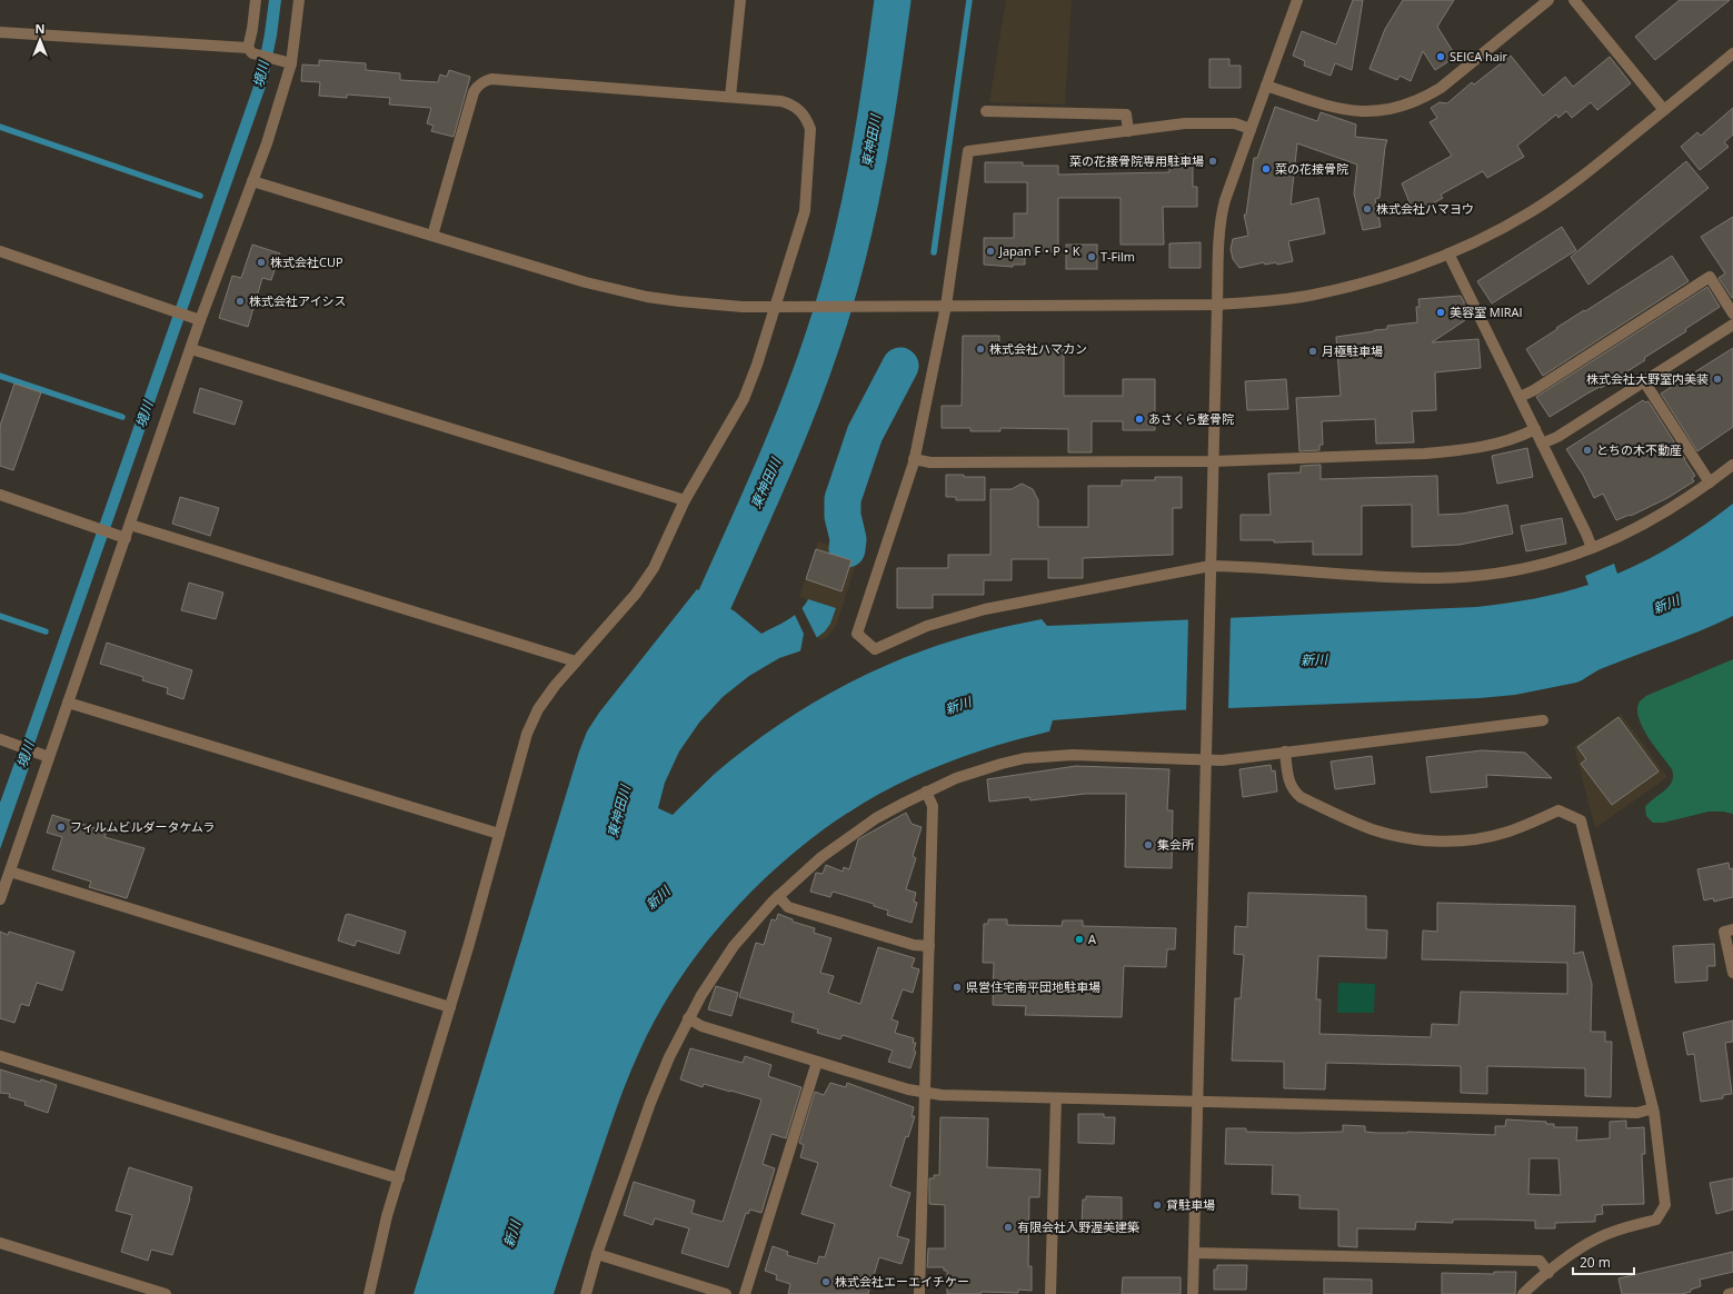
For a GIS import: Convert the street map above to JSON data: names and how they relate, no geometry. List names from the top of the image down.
{
  "water": ["境川", "東神田川", "新川"],
  "places": [
    "SEICA hair",
    "菜の花接骨院専用駐車場",
    "菜の花接骨院",
    "株式会社ハマヨウ",
    "Japan F・P・K",
    "T-Film",
    "株式会社CUP",
    "株式会社アイシス",
    "美容室 MIRAI",
    "株式会社ハマカン",
    "月極駐車場",
    "株式会社大野室内美装",
    "あさくら整骨院",
    "とちの木不動産",
    "フィルムビルダータケムラ",
    "集会所",
    "A",
    "県営住宅南平団地駐車場",
    "貸駐車場",
    "有限会社入野渥美建築",
    "株式会社エーエイチケー"
  ],
  "scale_bar": "20 m",
  "north": "top"
}
